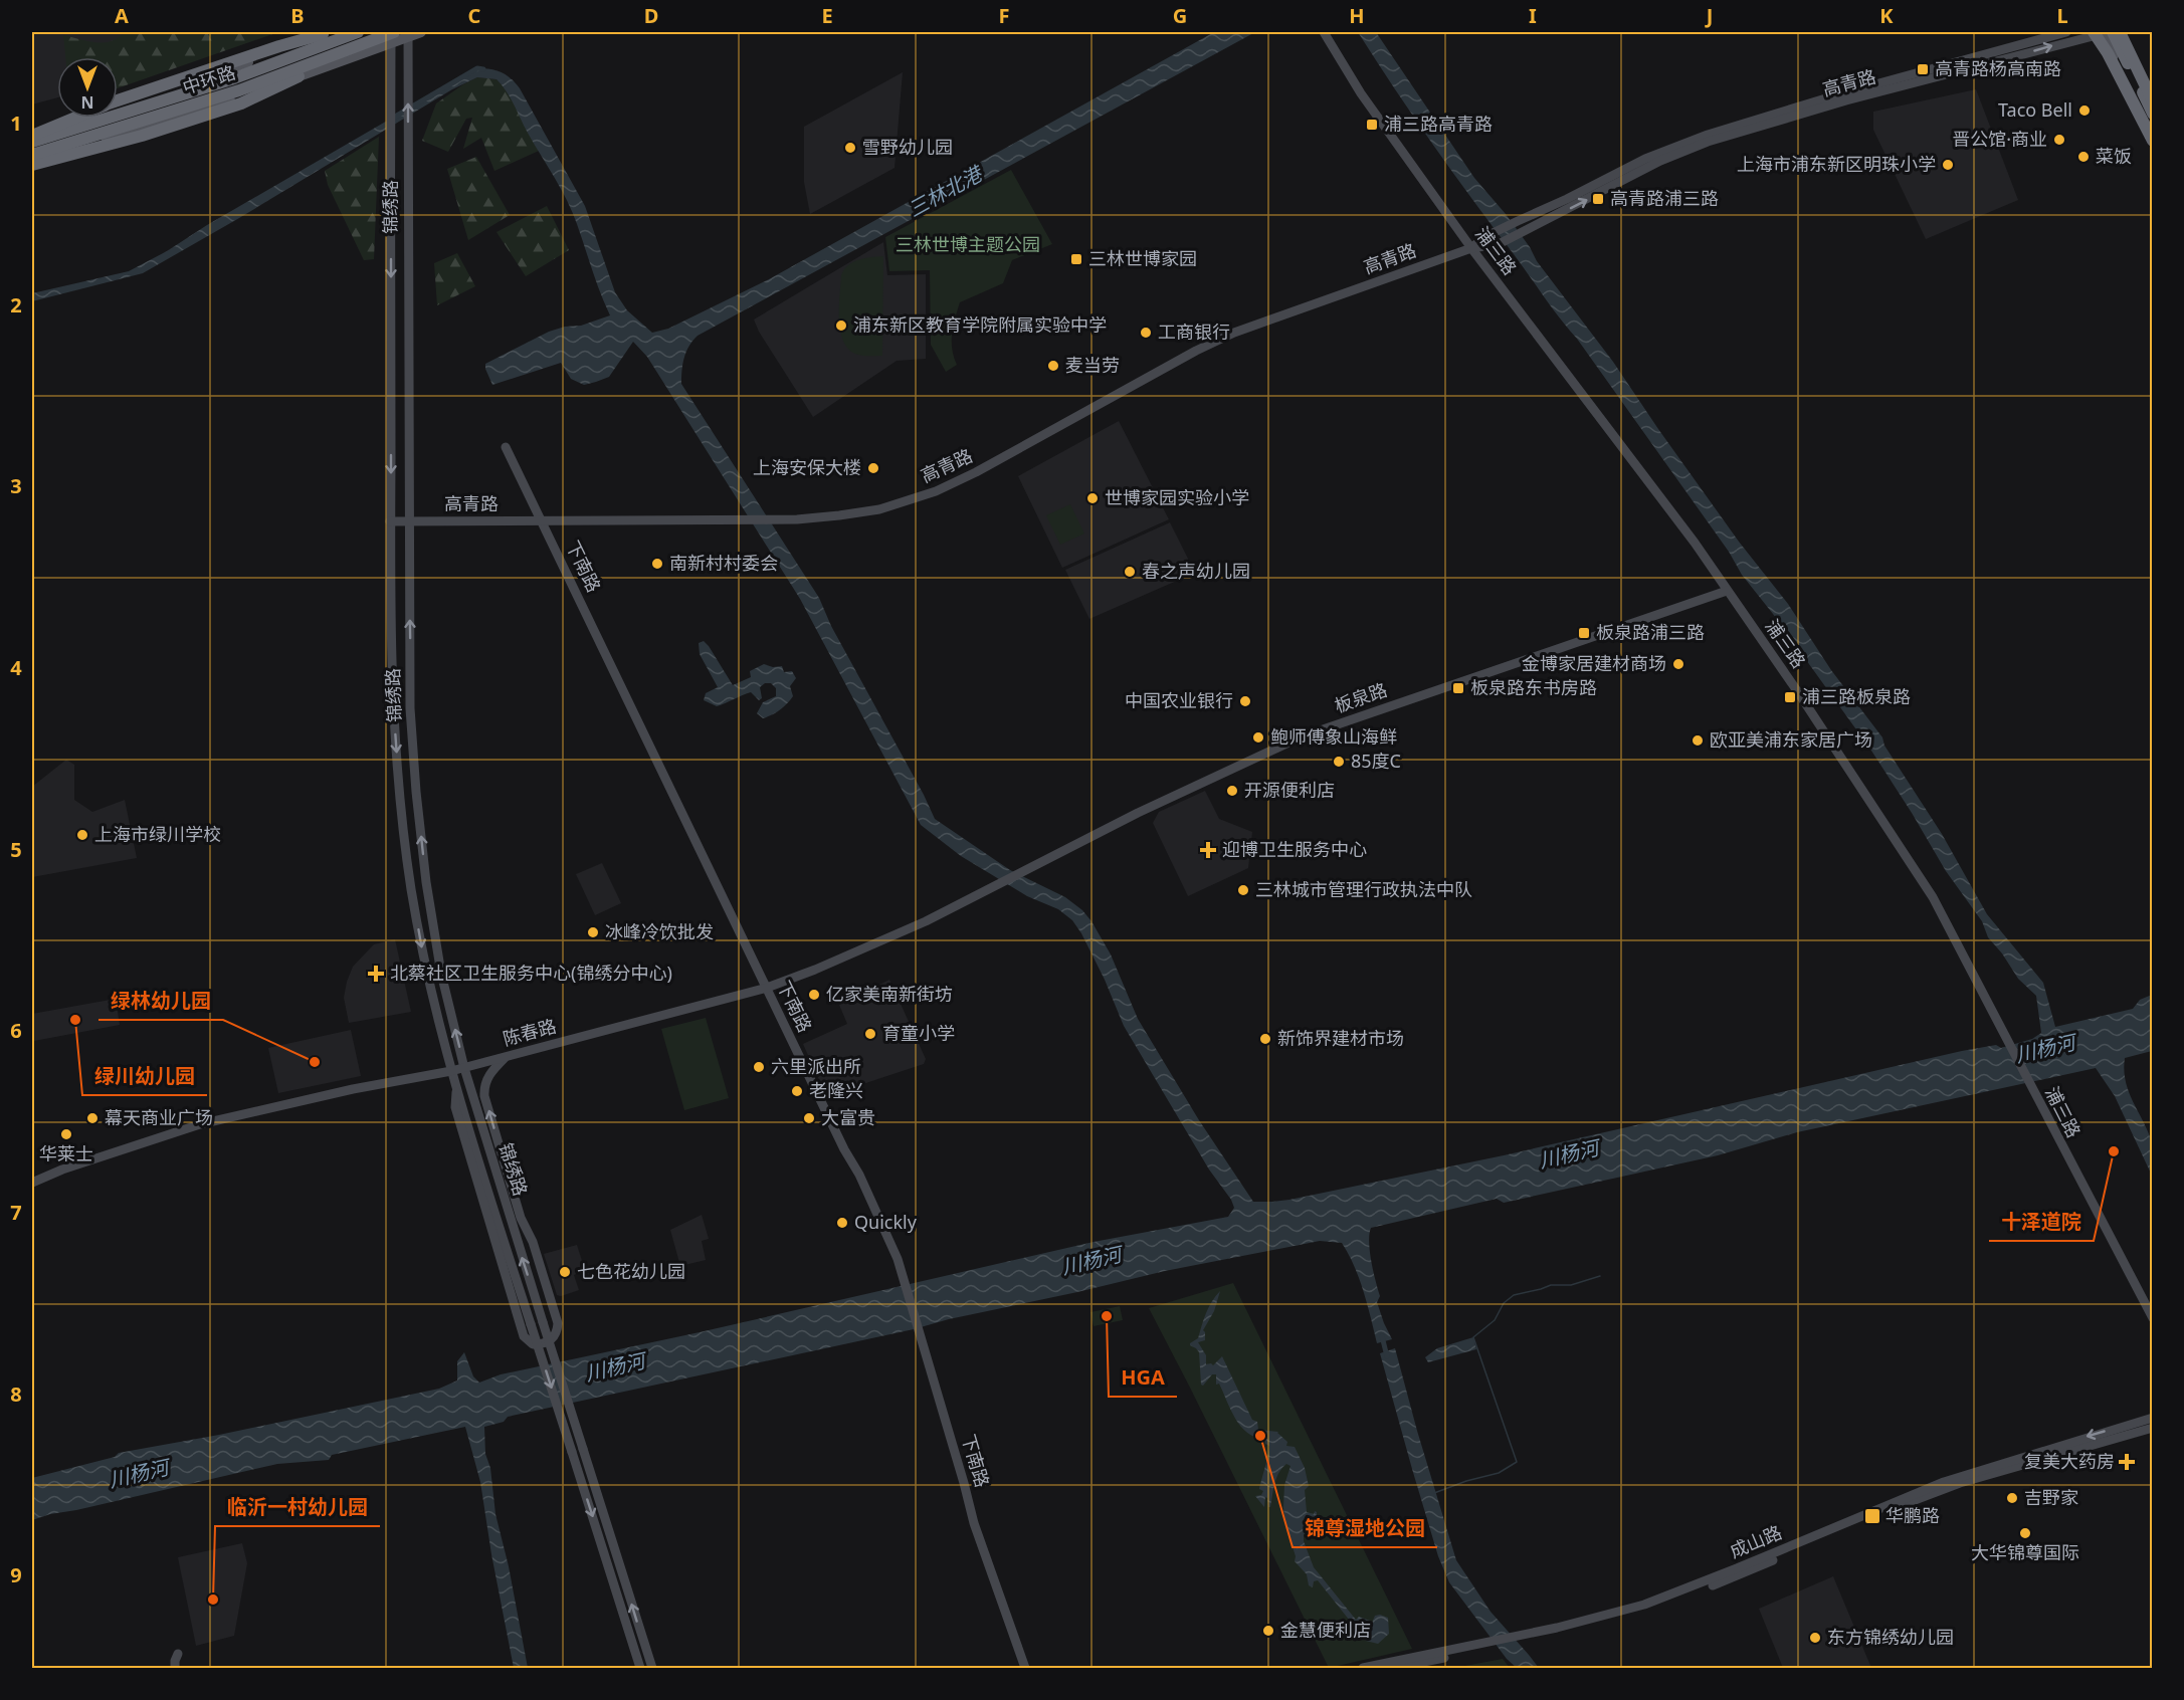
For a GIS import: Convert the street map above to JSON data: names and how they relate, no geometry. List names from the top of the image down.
{
  "streets": {
    "highway": ["中环路"],
    "main road": [
      "高青路",
      "锦绣路",
      "浦三路",
      "下南路",
      "板泉路",
      "陈春路",
      "成山路"
    ]
  },
  "crossings": [
    ["中环路", "锦绣路"],
    ["高青路", "锦绣路"],
    ["高青路", "浦三路"],
    ["高青路", "下南路"],
    ["锦绣路", "陈春路"],
    ["浦三路", "板泉路"],
    ["下南路", "陈春路"],
    ["板泉路", "陈春路"]
  ],
  "water": ["三林北港", "川杨河"],
  "parks": ["三林世博主题公园"],
  "places": {
    "transit": [
      "高青路杨高南路",
      "浦三路高青路",
      "高青路浦三路",
      "三林世博家园",
      "板泉路浦三路",
      "板泉路东书房路",
      "浦三路板泉路",
      "华鹏路"
    ],
    "other": [
      "Taco Bell",
      "晋公馆·商业",
      "雪野幼儿园",
      "菜饭",
      "上海市浦东新区明珠小学",
      "浦东新区教育学院附属实验中学",
      "工商银行",
      "麦当劳",
      "上海安保大楼",
      "世博家园实验小学",
      "南新村村委会",
      "春之声幼儿园",
      "金博家居建材商场",
      "中国农业银行",
      "鲍师傅象山海鲜",
      "欧亚美浦东家居广场",
      "85度C",
      "开源便利店",
      "上海市绿川学校",
      "三林城市管理行政执法中队",
      "冰峰冷饮批发",
      "亿家美南新街坊",
      "绿川幼儿园",
      "育童小学",
      "新饰界建材市场",
      "绿林幼儿园",
      "六里派出所",
      "老隆兴",
      "幕天商业广场",
      "大富贵",
      "华莱士",
      "十泽道院",
      "Quickly",
      "七色花幼儿园",
      "HGA",
      "锦尊湿地公园",
      "吉野家",
      "大华锦尊国际",
      "临沂一村幼儿园",
      "金慧便利店",
      "东方锦绣幼儿园"
    ],
    "health": ["迎博卫生服务中心", "北蔡社区卫生服务中心(锦绣分中心)", "复美大药房"]
  },
  "north": "bottom",
  "grid": {
    "columns": [
      "A",
      "B",
      "C",
      "D",
      "E",
      "F",
      "G",
      "H",
      "I",
      "J",
      "K",
      "L"
    ],
    "rows": [
      "1",
      "2",
      "3",
      "4",
      "5",
      "6",
      "7",
      "8",
      "9"
    ]
  }
}
